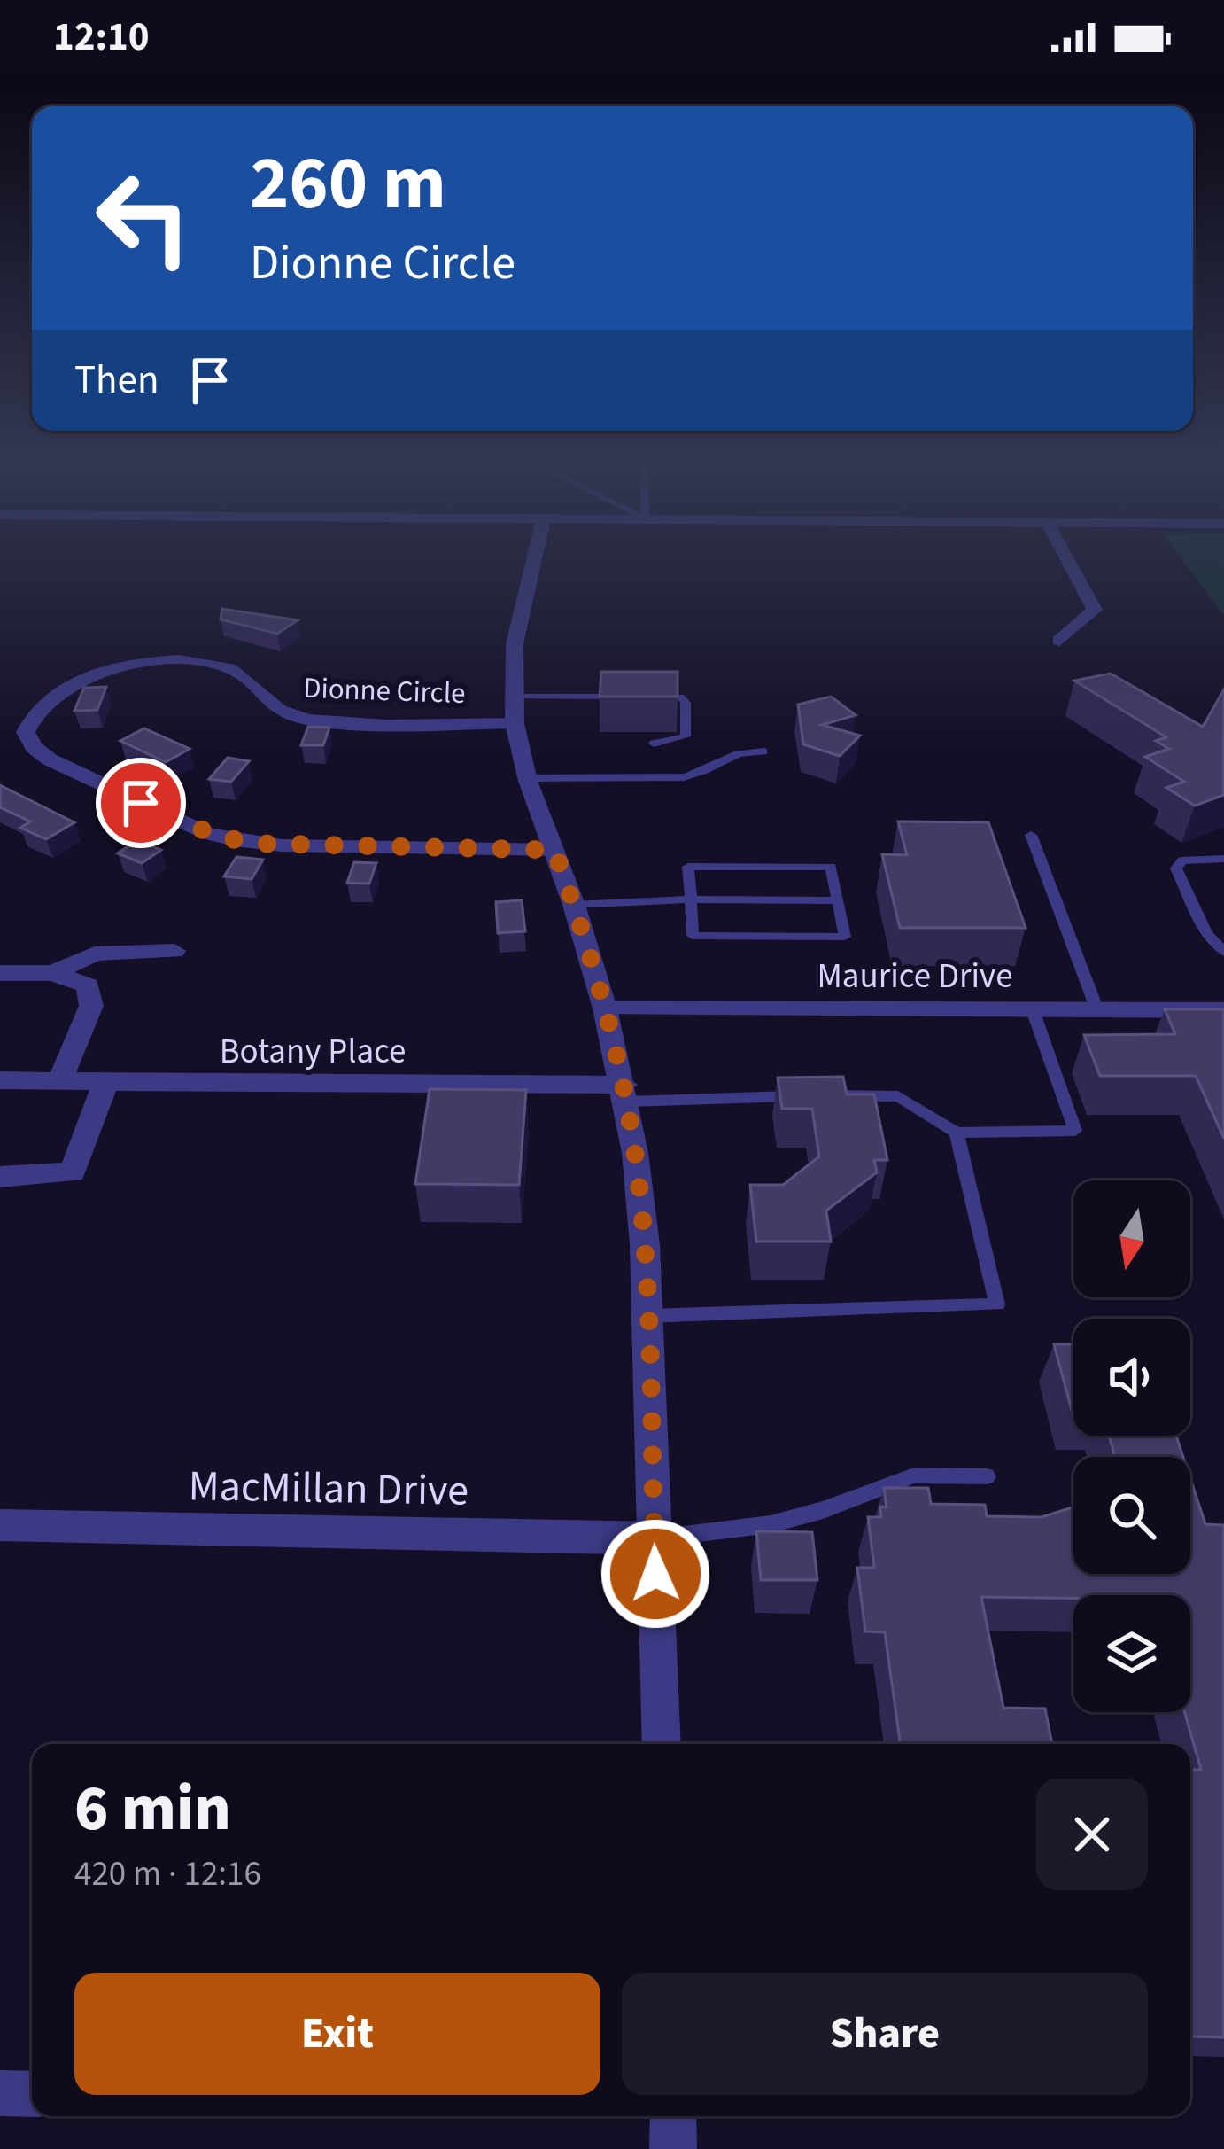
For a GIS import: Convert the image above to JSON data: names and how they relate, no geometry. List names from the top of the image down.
{
  "streets": {
    "street": [
      "Dionne Circle",
      "Maurice Drive",
      "Botany Place",
      "MacMillan Drive"
    ]
  },
  "north": "bottom",
  "page": {
    "status": "12:10",
    "turn": ["260 m", "Dionne Circle"],
    "then": "Then",
    "heading": ["6 min", "420 m · 12:16"],
    "buttons": ["Exit", "Share"]
  }
}
